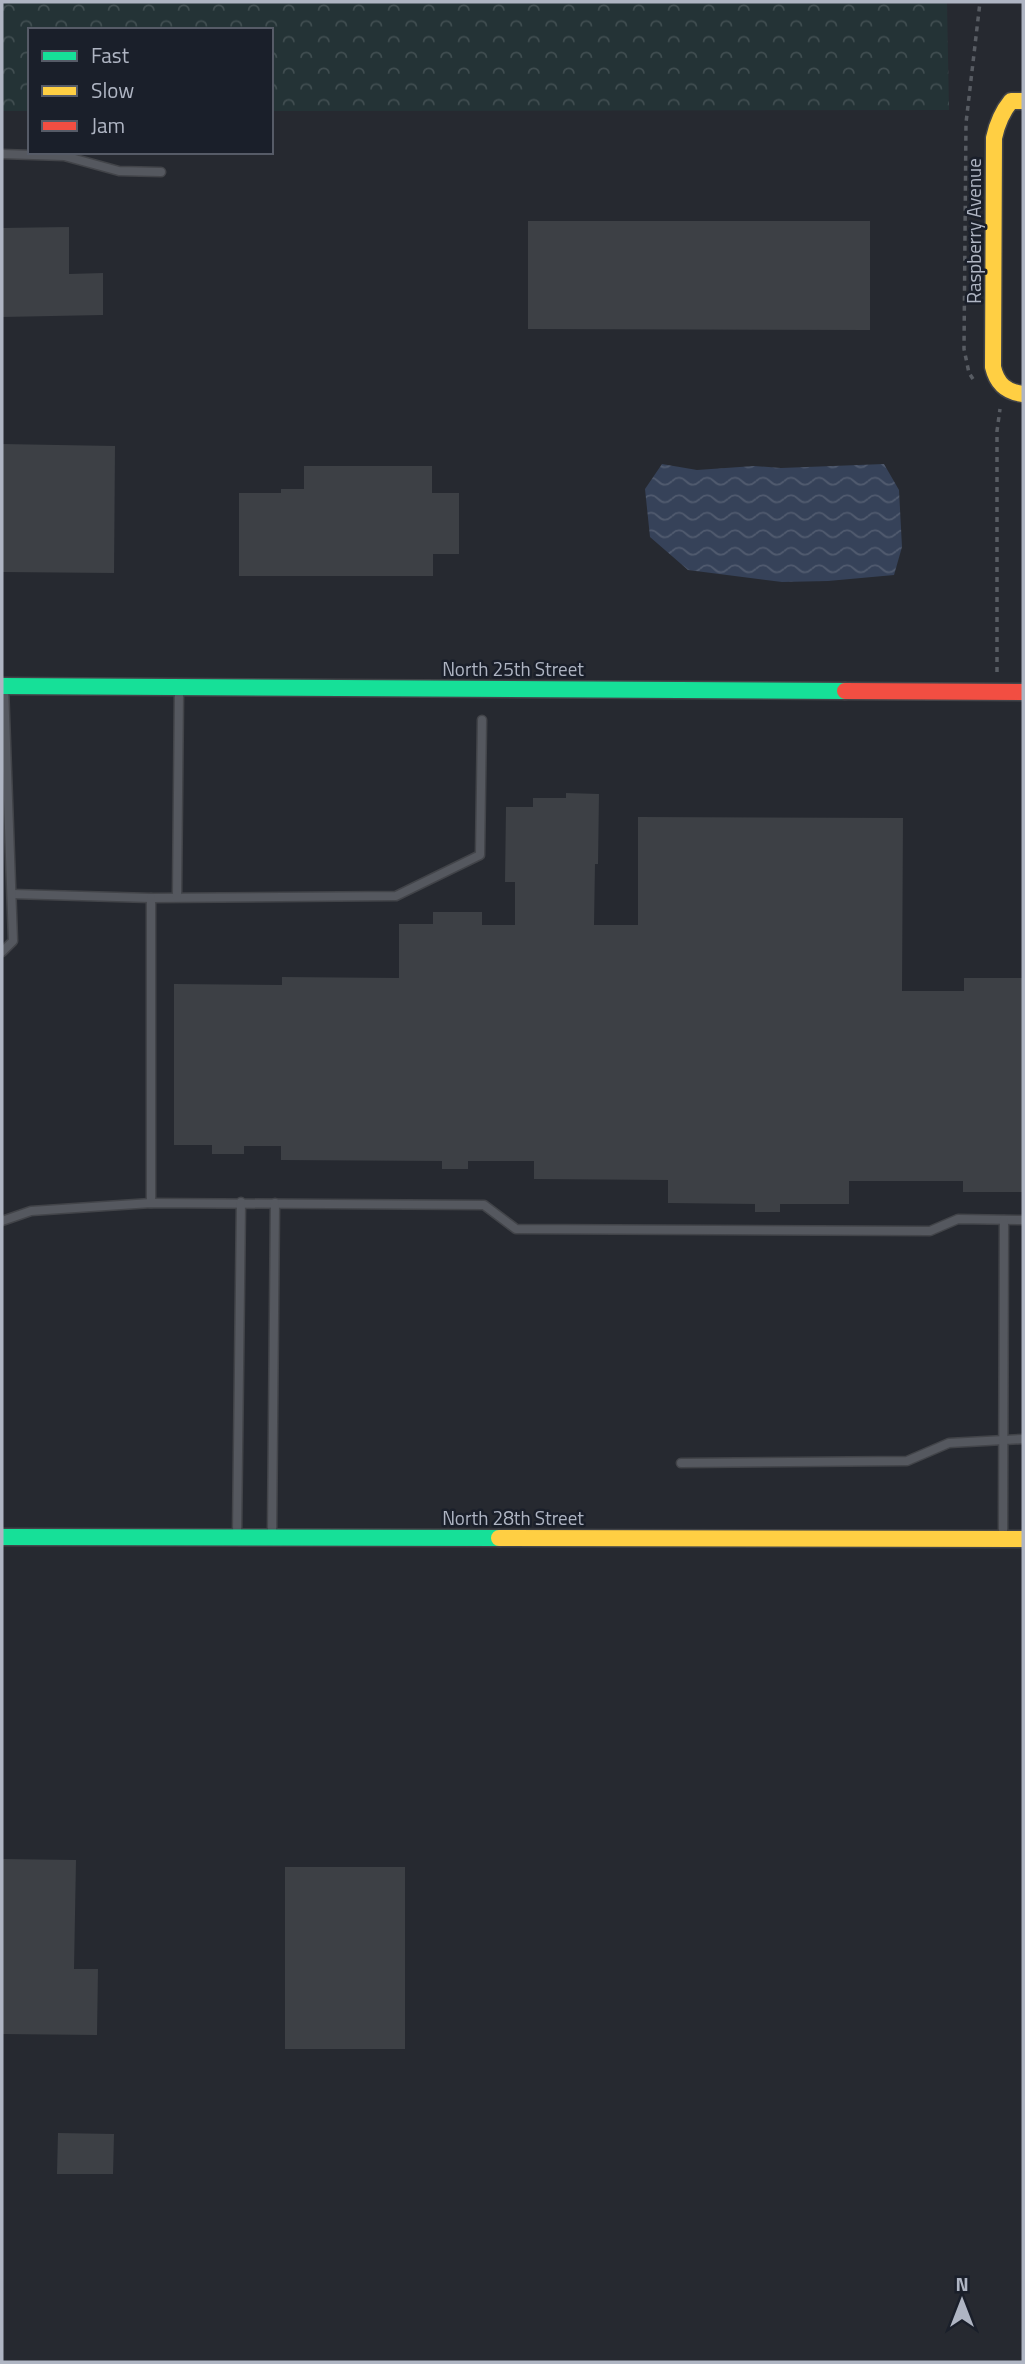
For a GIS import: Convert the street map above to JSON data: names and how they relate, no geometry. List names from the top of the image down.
{
  "streets": {
    "street": ["Raspberry Avenue", "North 25th Street", "North 28th Street"]
  },
  "legend": ["Fast", "Slow", "Jam"],
  "north": "top"
}
